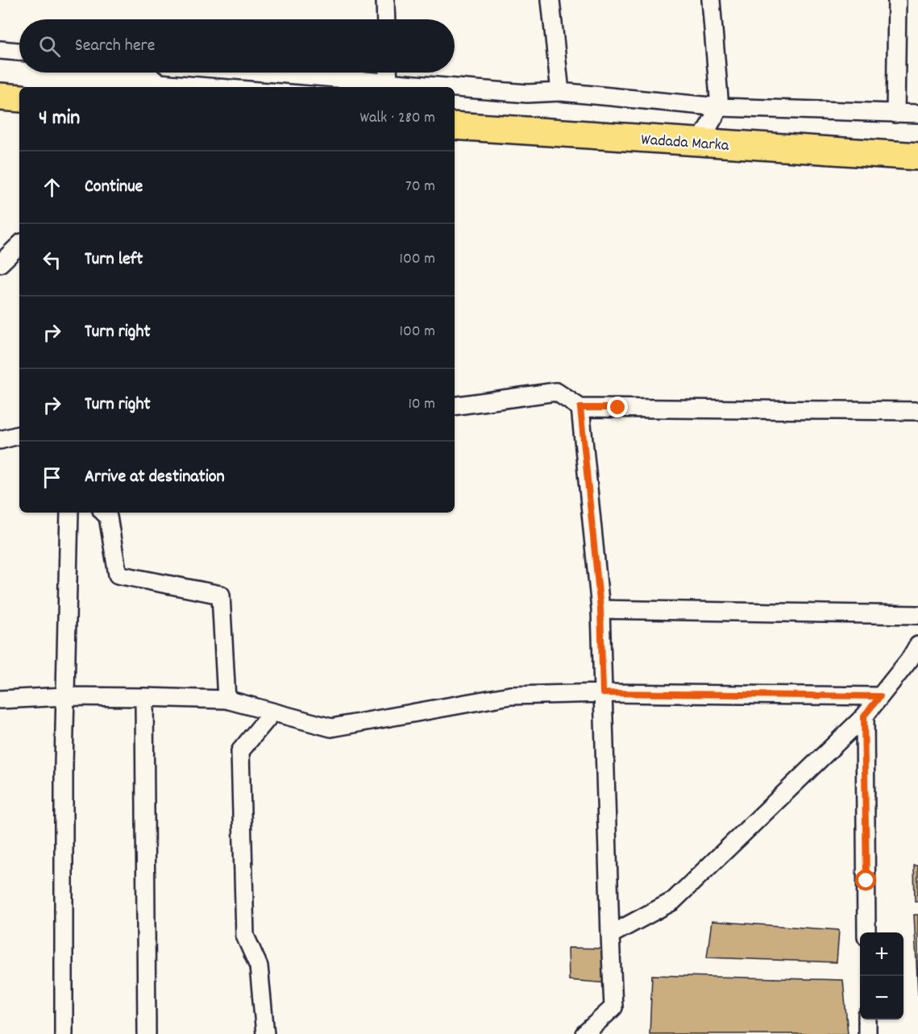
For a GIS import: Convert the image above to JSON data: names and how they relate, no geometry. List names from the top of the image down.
{
  "streets": {
    "main road": ["Wadada Marka"]
  },
  "page": {
    "search": "Search here",
    "heading": ["4 min", "Walk · 280 m"],
    "list": [
      ["Continue", "70 m"],
      ["Turn left", "100 m"],
      ["Turn right", "100 m"],
      ["Turn right", "10 m"],
      "Arrive at destination"
    ],
    "map_buttons": ["+", "−"]
  }
}
